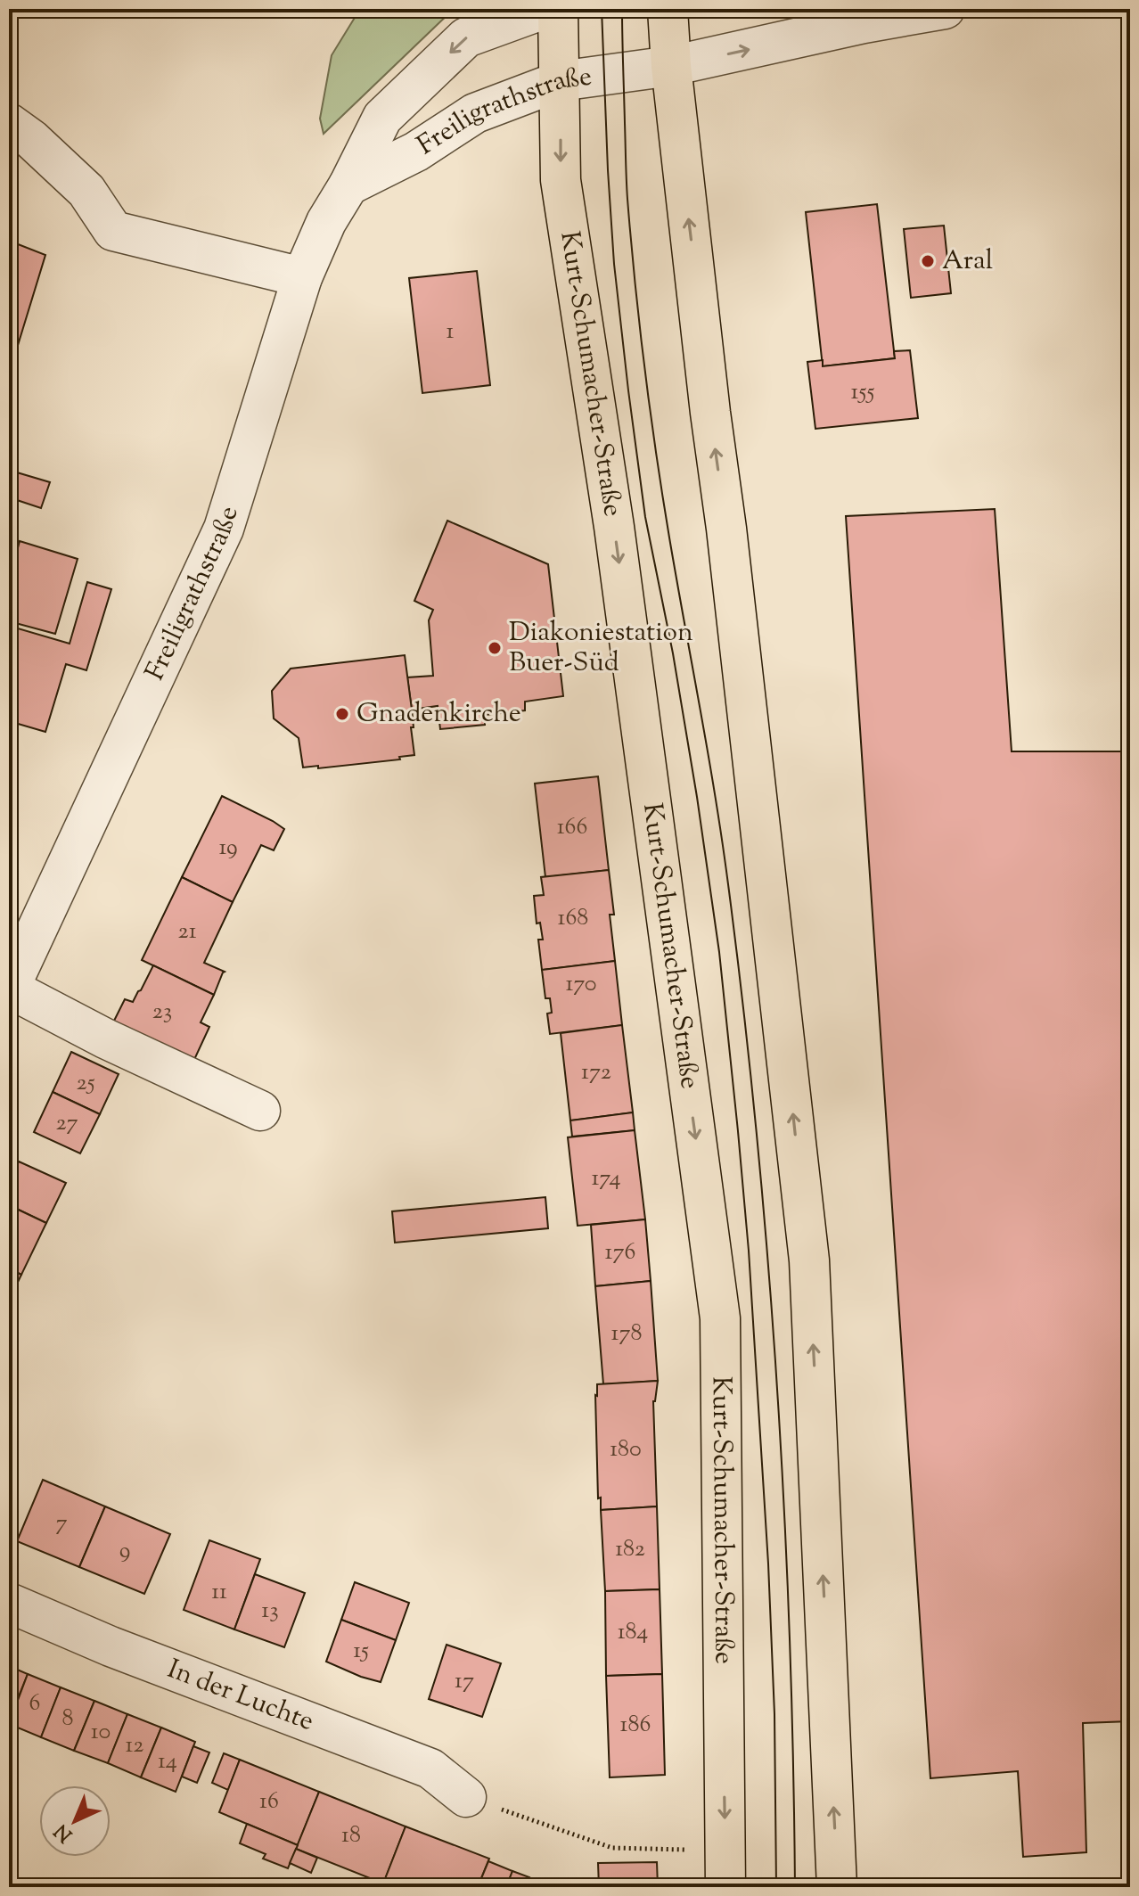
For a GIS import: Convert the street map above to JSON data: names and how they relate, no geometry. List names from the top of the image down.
{
  "streets": {
    "main road": ["Kurt-Schumacher-Straße"],
    "street": ["Freiligrathstraße", "In der Luchte"]
  },
  "crossings": [
    ["Freiligrathstraße", "Kurt-Schumacher-Straße"]
  ],
  "places": ["Aral", "Diakoniestation Buer-Süd", "Gnadenkirche"],
  "house_numbers": [
    "1",
    "155",
    "166",
    "19",
    "168",
    "21",
    "170",
    "23",
    "172",
    "25",
    "27",
    "174",
    "176",
    "178",
    "180",
    "7",
    "182",
    "9",
    "11",
    "13",
    "184",
    "15",
    "17",
    "6",
    "8",
    "186",
    "10",
    "12",
    "14",
    "16",
    "18"
  ],
  "north": "bottom left"
}
